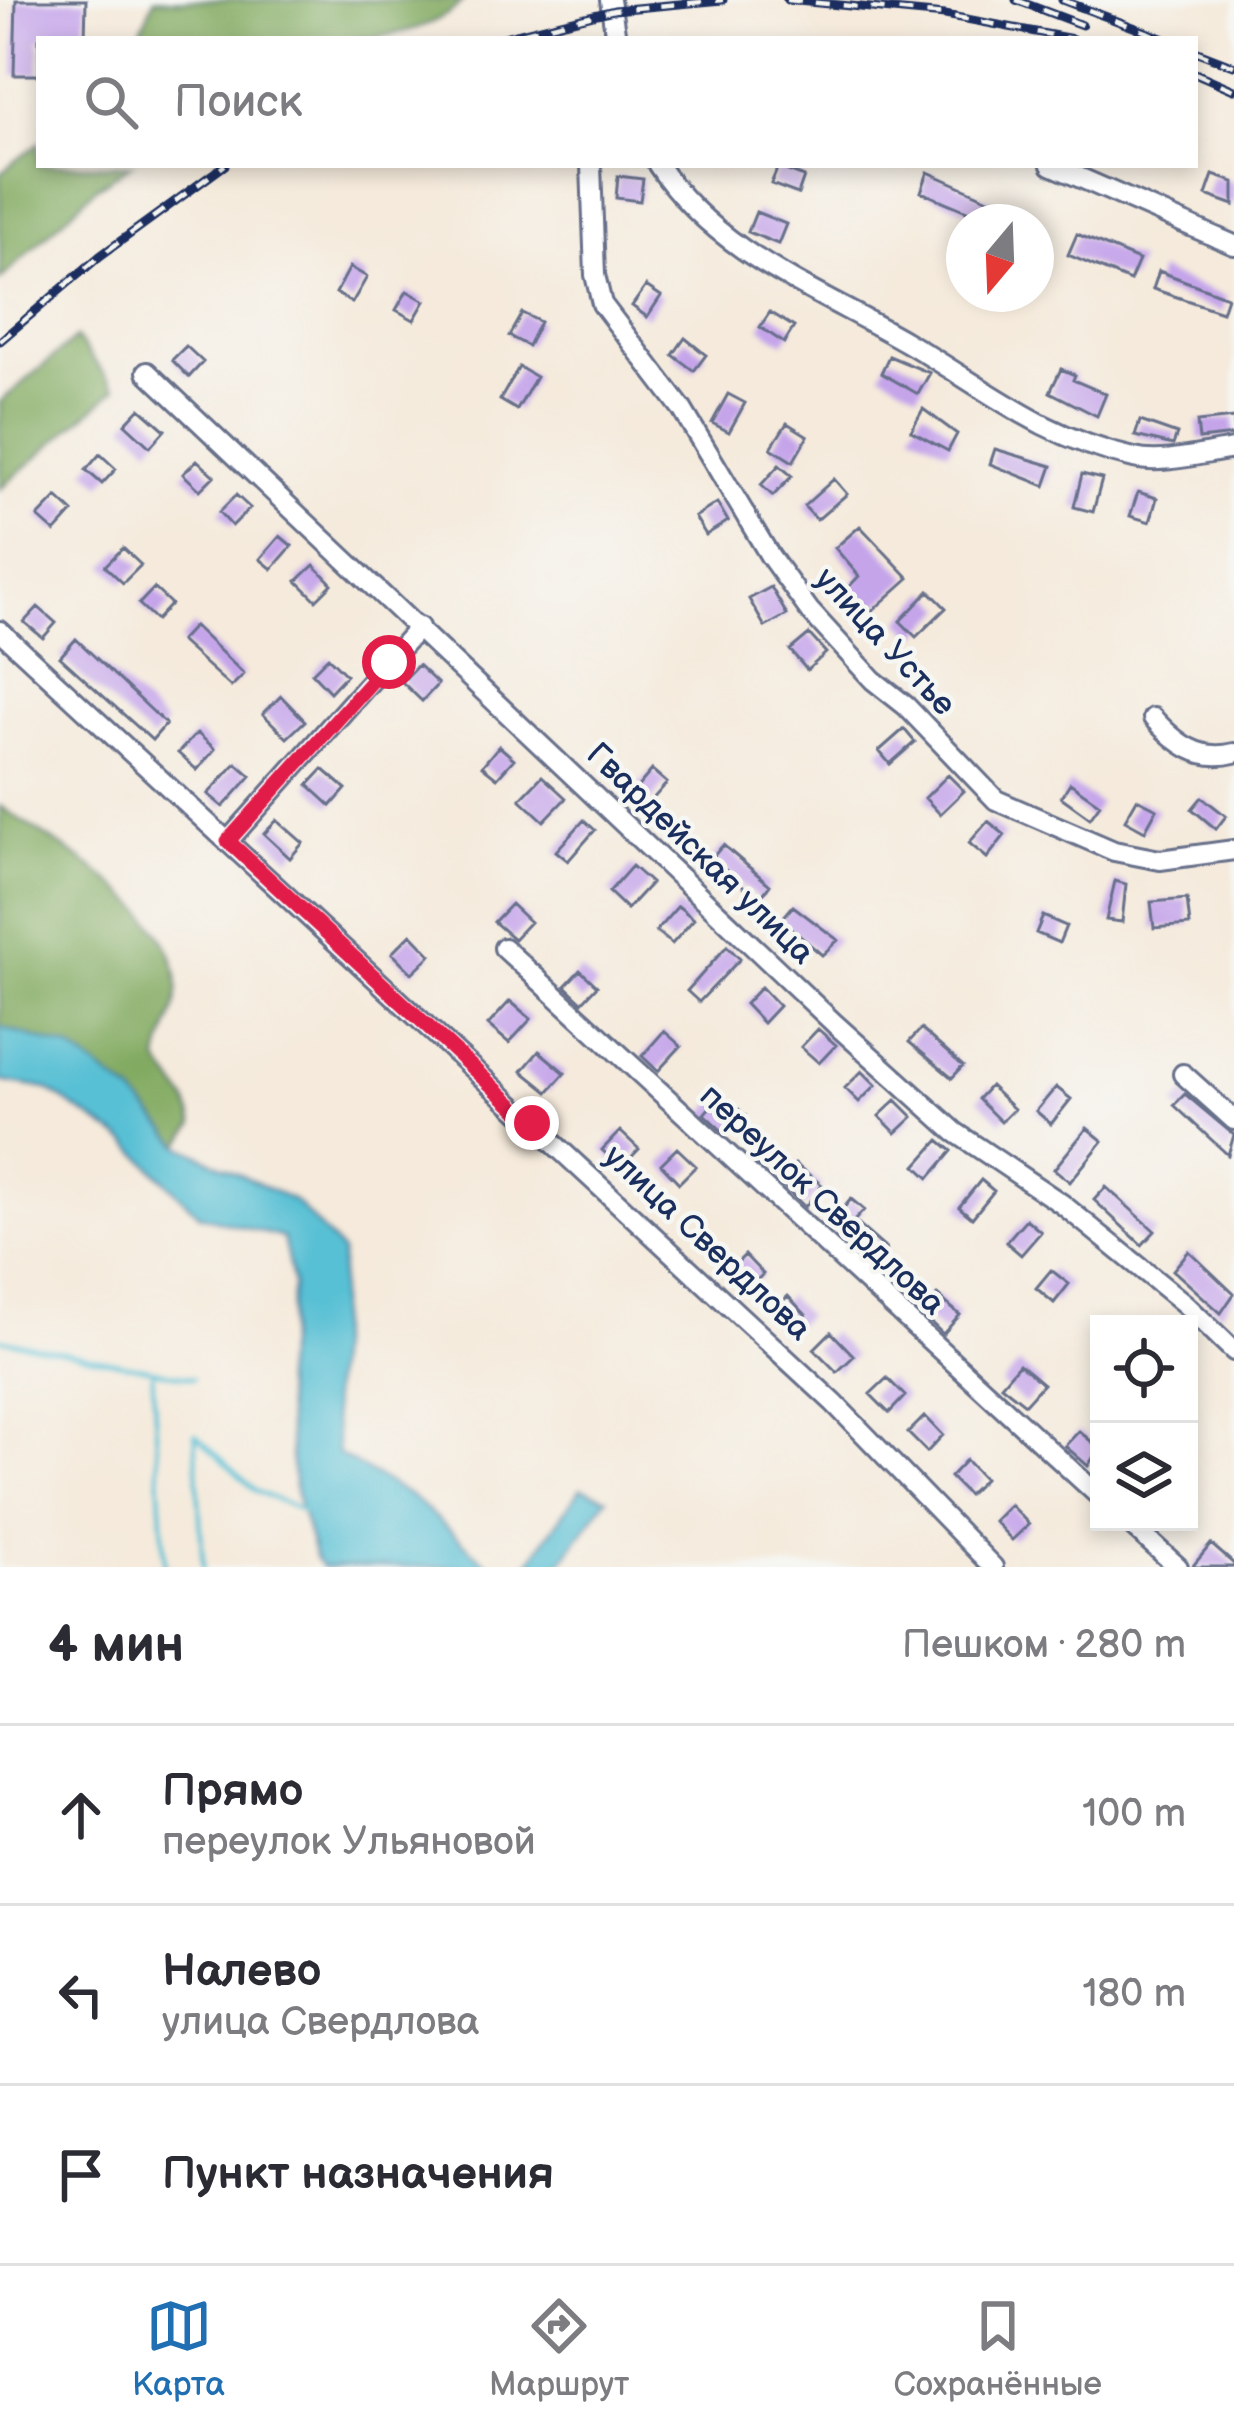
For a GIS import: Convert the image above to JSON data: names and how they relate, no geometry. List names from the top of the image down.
{
  "streets": {
    "street": [
      "улица Устье",
      "Гвардейская улица",
      "переулок Свердлова",
      "улица Свердлова"
    ]
  },
  "north": "bottom",
  "page": {
    "search": "Поиск",
    "heading": ["4 мин", "Пешком · 280 m"],
    "list": [
      ["Прямо", "переулок Ульяновой", "100 m"],
      ["Налево", "улица Свердлова", "180 m"],
      "Пункт назначения"
    ],
    "nav": ["Карта", "Маршрут", "Сохранённые"]
  }
}
